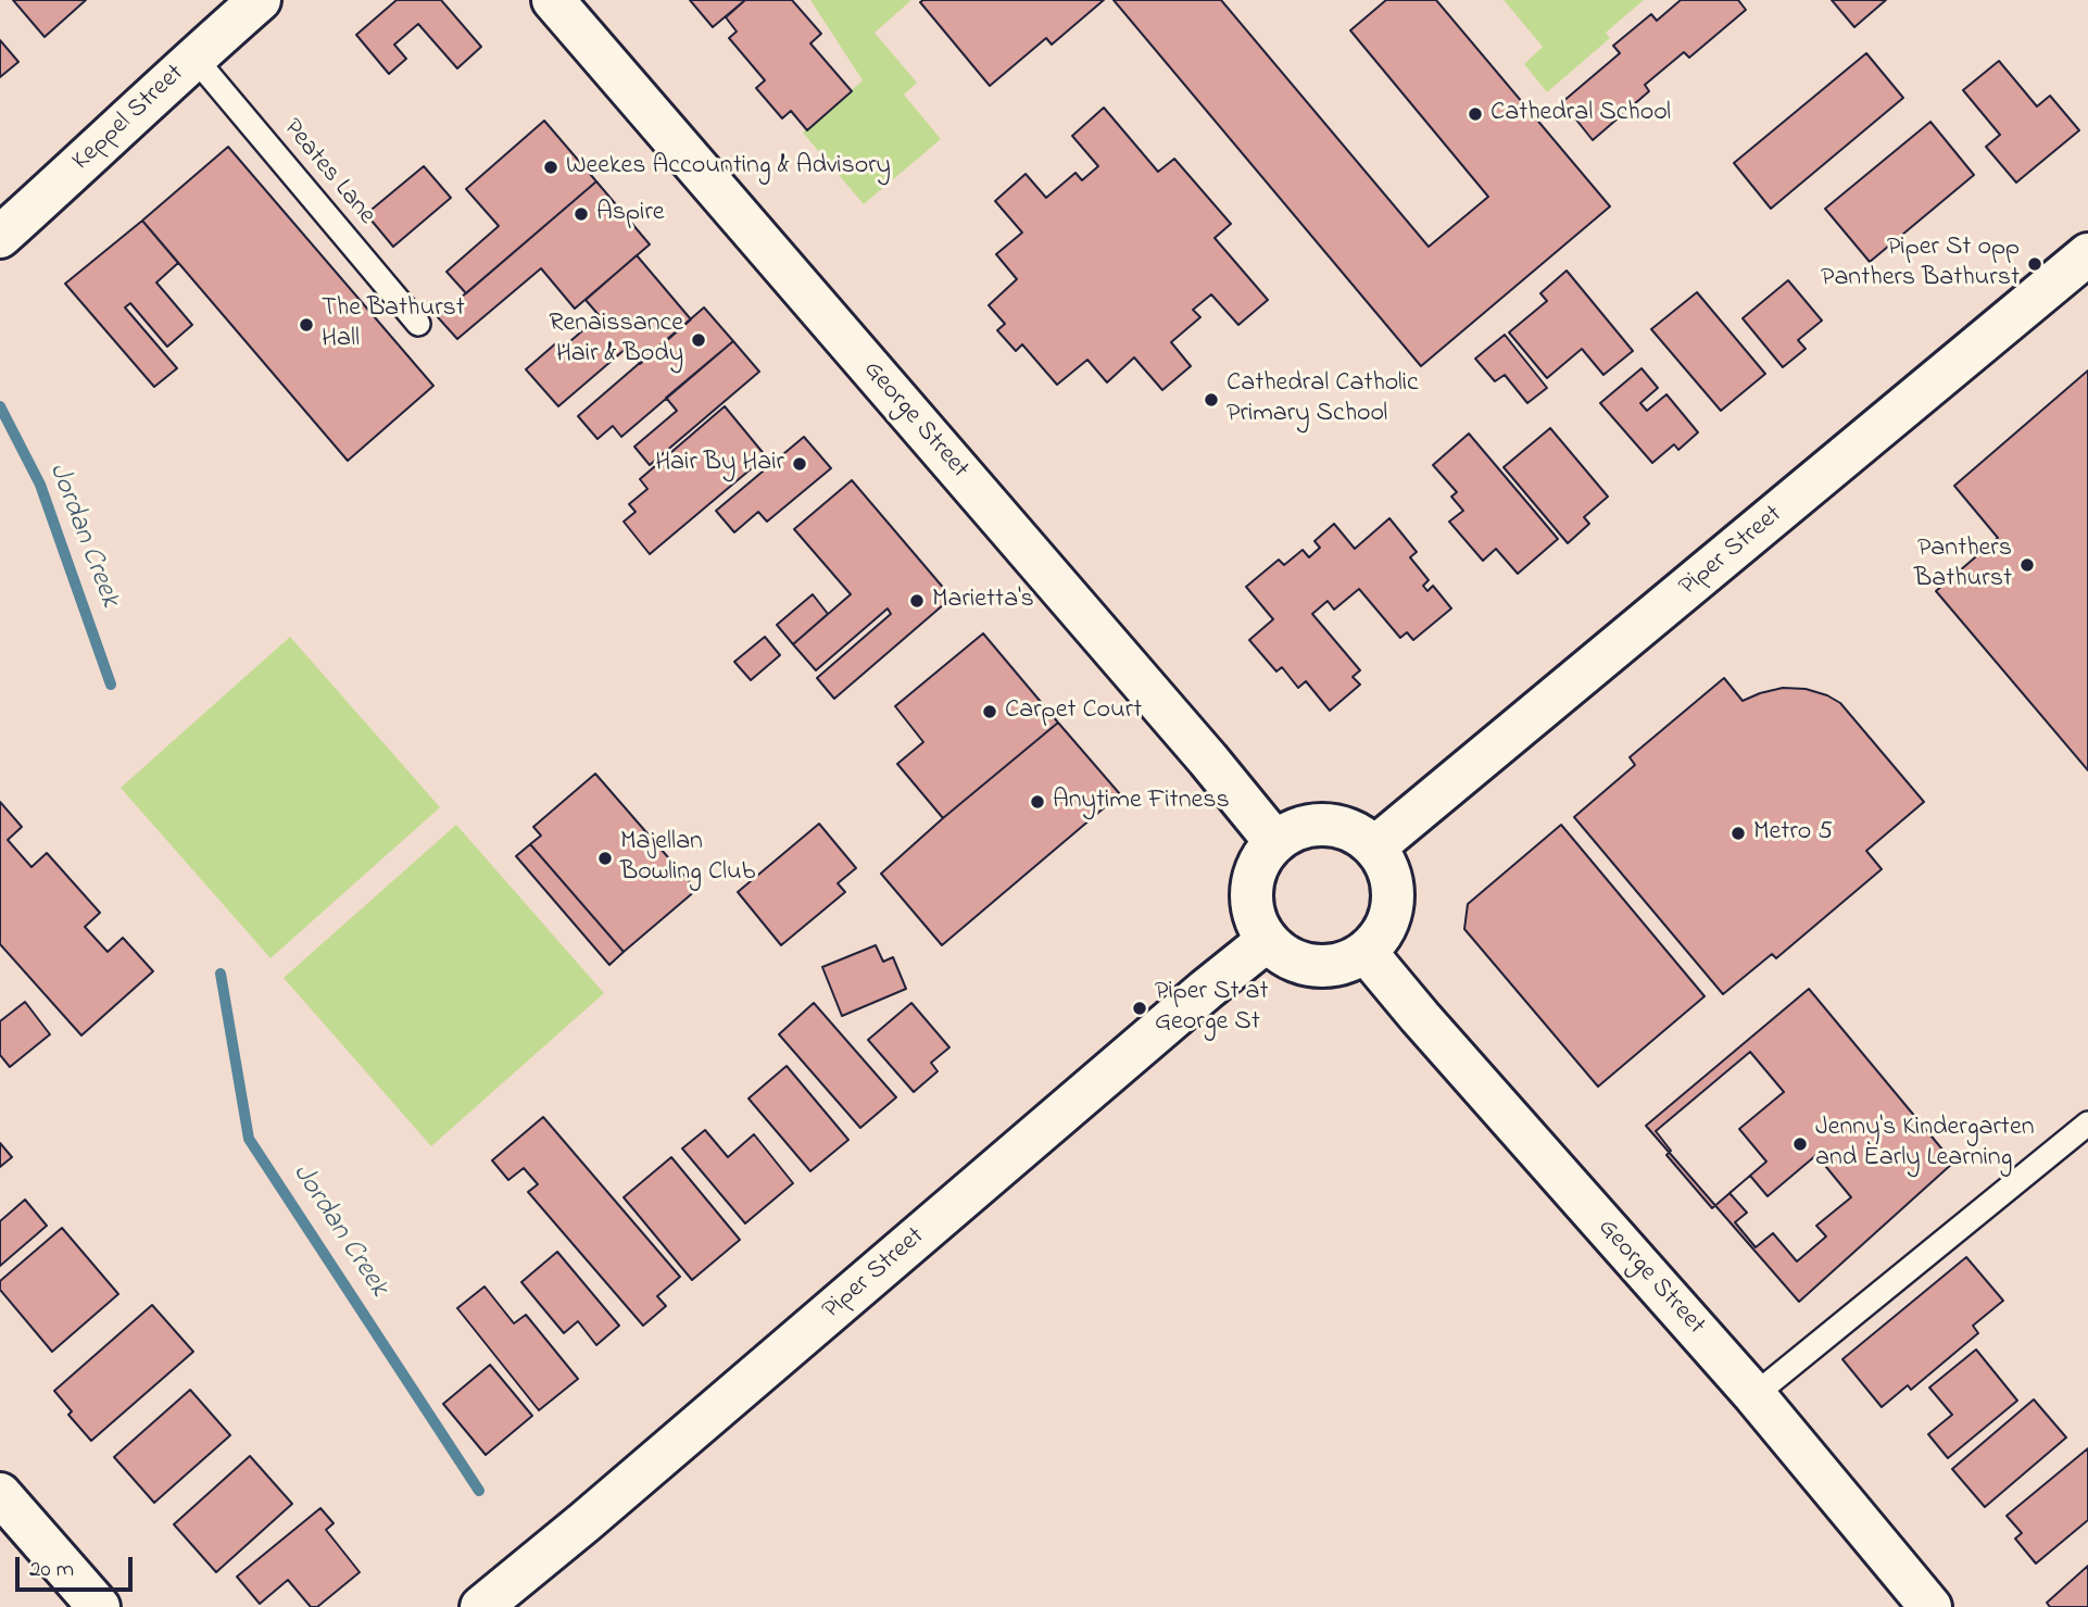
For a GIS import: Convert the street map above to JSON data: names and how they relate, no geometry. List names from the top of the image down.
{
  "streets": {
    "street": ["Keppel Street", "George Street", "Piper Street"],
    "lane": ["Peates Lane"]
  },
  "crossings": [
    ["Keppel Street", "Peates Lane"],
    ["George Street", "Piper Street"]
  ],
  "water": ["Jordan Creek"],
  "places": [
    "Cathedral School",
    "Weekes Accounting & Advisory",
    "Aspire",
    "Piper St opp Panthers Bathurst",
    "The Bathurst Hall",
    "Renaissance Hair & Body",
    "Cathedral Catholic Primary School",
    "Hair By Hair",
    "Panthers Bathurst",
    "Marietta's",
    "Carpet Court",
    "Anytime Fitness",
    "Metro 5",
    "Majellan Bowling Club",
    "Piper St at George St",
    "Jenny's Kindergarten and Early Learning"
  ],
  "scale_bar": "20 m"
}
